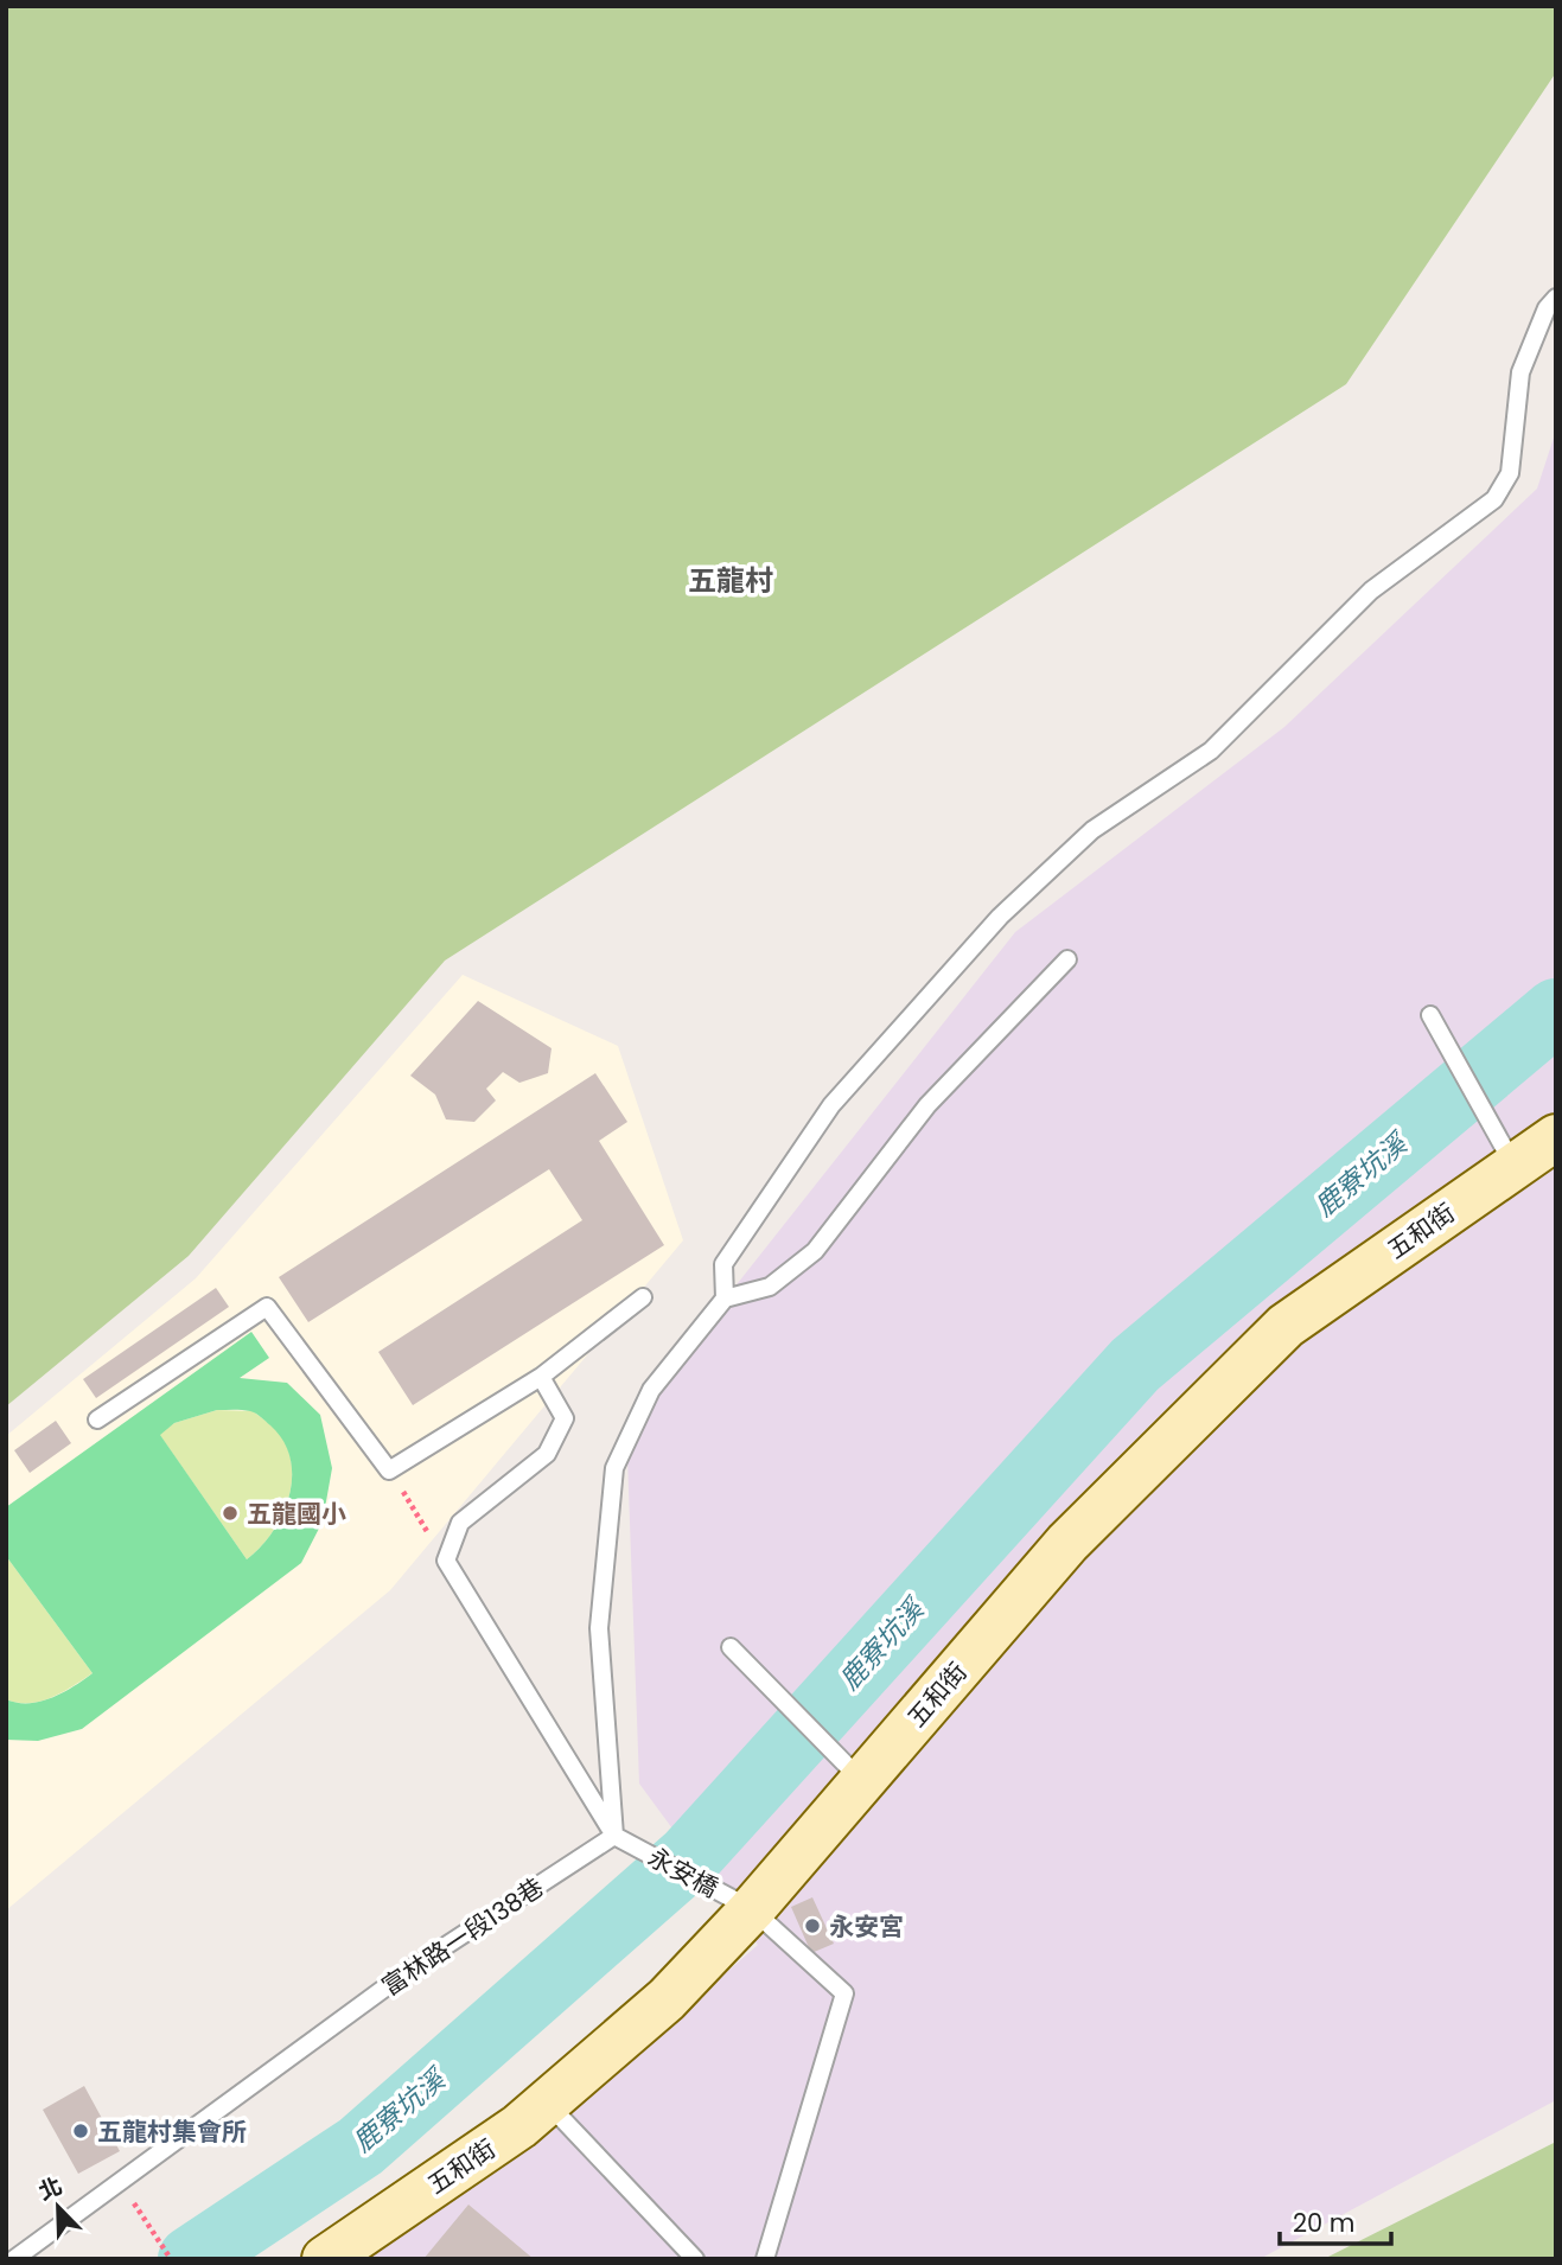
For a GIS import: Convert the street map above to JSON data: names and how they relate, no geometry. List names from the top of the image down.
{
  "streets": {
    "street": ["五和街"],
    "lane": ["永安橋", "富林路一段138巷"]
  },
  "crossings": [
    ["五和街", "永安橋"],
    ["永安橋", "富林路一段138巷"]
  ],
  "districts": ["五龍村"],
  "water": ["鹿寮坑溪"],
  "places": ["五龍國小", "永安宮", "五龍村集會所"],
  "scale_bar": "20 m",
  "north": "top left"
}
